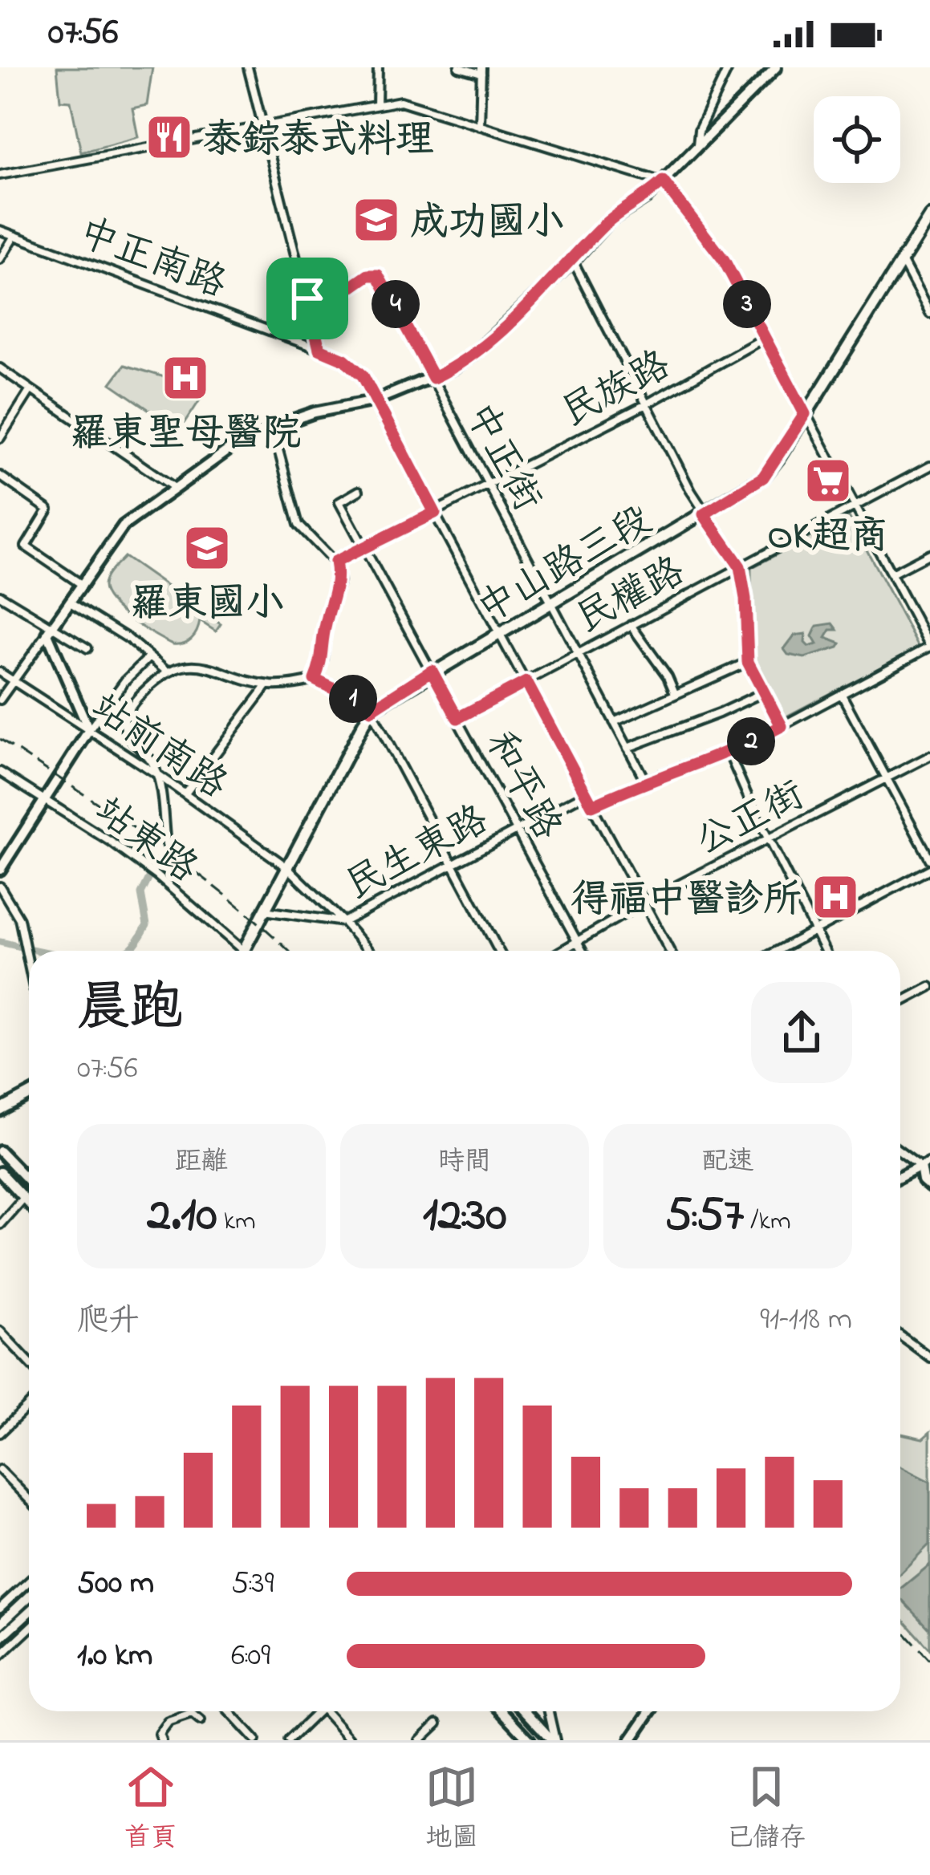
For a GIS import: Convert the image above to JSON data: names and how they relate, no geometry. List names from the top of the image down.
{
  "streets": {
    "main road": ["中山路三段"],
    "street": [
      "中正南路",
      "民族路",
      "中正街",
      "民權路",
      "站前南路",
      "和平路",
      "公正街",
      "站東路",
      "民生東路"
    ]
  },
  "crossings": [
    ["中正南路", "民族路"],
    ["中正南路", "中山路三段"],
    ["中正南路", "民權路"],
    ["中正南路", "公正街"],
    ["中正南路", "民生東路"],
    ["民族路", "中正街"],
    ["民族路", "和平路"],
    ["中正街", "中山路三段"],
    ["中正街", "民權路"],
    ["中山路三段", "站前南路"],
    ["中山路三段", "和平路"],
    ["中山路三段", "民生東路"],
    ["民權路", "和平路"],
    ["站前南路", "民生東路"],
    ["和平路", "公正街"],
    ["和平路", "民生東路"]
  ],
  "places": {
    "restaurant": ["泰錝泰式料理"],
    "school or university": ["成功國小", "羅東國小"],
    "hospital": ["羅東聖母醫院", "得福中醫診所"],
    "supermarket": ["OK超商"]
  },
  "page": {
    "status": "07:56",
    "pins": [
      "3",
      "4",
      "1",
      "2"
    ],
    "heading": ["晨跑", "07:56"],
    "stats": [
      ["距離", "2.10 km"],
      ["時間", "12:30"],
      ["配速", "5:57 /km"]
    ],
    "chart": ["爬升", "91–118 m"],
    "list": [
      {
        "name": "500 m",
        "note": "5:39"
      },
      {
        "name": "1.0 km",
        "note": "6:09"
      }
    ],
    "tabs": ["首頁", "地圖", "已儲存"]
  }
}
